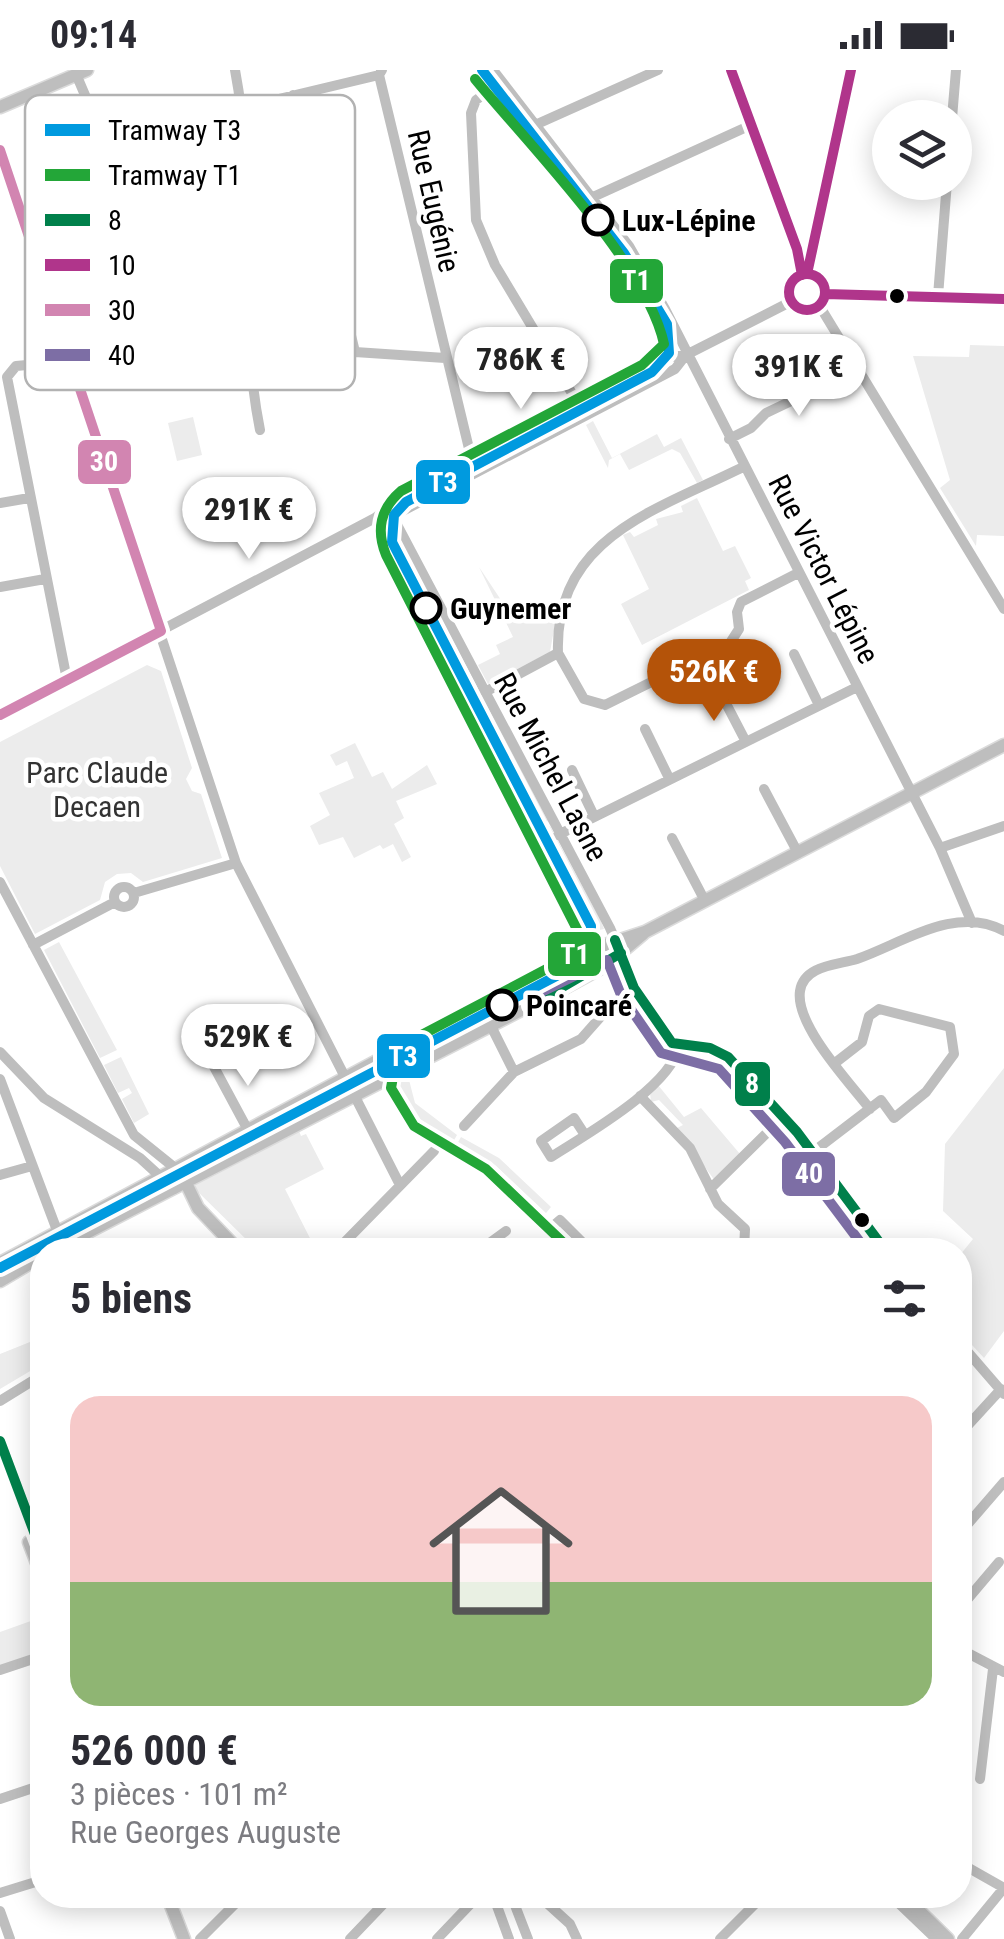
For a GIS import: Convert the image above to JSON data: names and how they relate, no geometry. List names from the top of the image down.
{
  "streets": {
    "street": ["Rue Eugénie", "Rue Victor Lépine", "Rue Michel Lasne"]
  },
  "parks": ["Parc Claude Decaen"],
  "places": ["Lux-Lépine", "Guynemer", "Poincaré"],
  "lines": [
    "tram line T3",
    "transit line 10",
    "tram line T1",
    "transit line 30",
    "transit line 8",
    "transit line 40"
  ],
  "legend": [
    "Tramway T3",
    "Tramway T1",
    "8",
    "10",
    "30",
    "40"
  ],
  "page": {
    "status": "09:14",
    "price": [
      "786K €",
      "391K €",
      "291K €",
      "526K €",
      "529K €"
    ],
    "heading": "5 biens",
    "list": [
      {
        "name": "526 000 €",
        "note": "3 pièces · 101 m² · Rue Georges Auguste"
      }
    ]
  }
}
